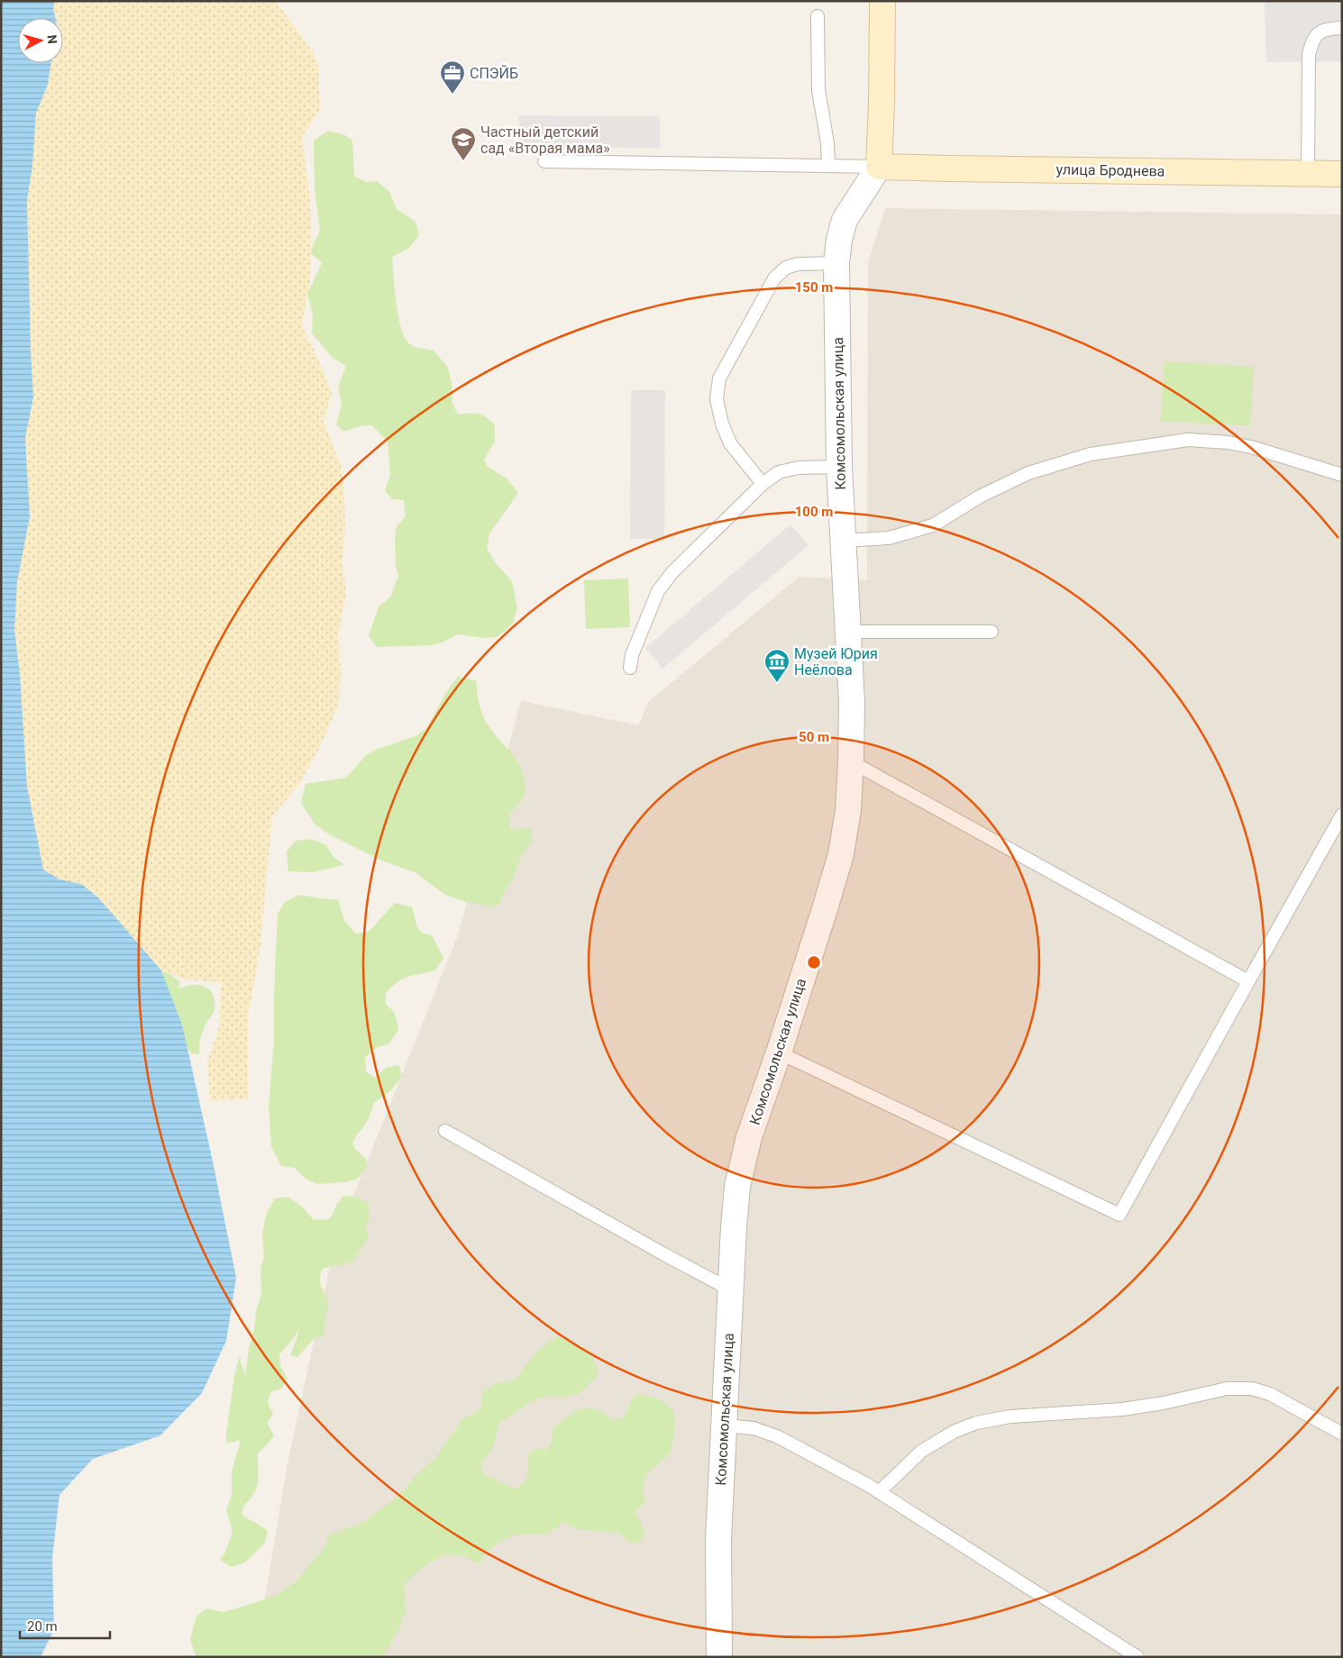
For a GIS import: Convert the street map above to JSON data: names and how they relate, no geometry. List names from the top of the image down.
{
  "streets": {
    "street": ["улица Броднева", "Комсомольская улица"]
  },
  "crossings": [
    ["улица Броднева", "Комсомольская улица"]
  ],
  "places": {
    "office": ["СПЭЙБ"],
    "school or university": ["Частный детский сад «Вторая мама»"],
    "museum": ["Музей Юрия Неёлова"]
  },
  "scale_bar": "20 m",
  "north": "right",
  "rings": ["150 m", "100 m", "50 m"]
}
